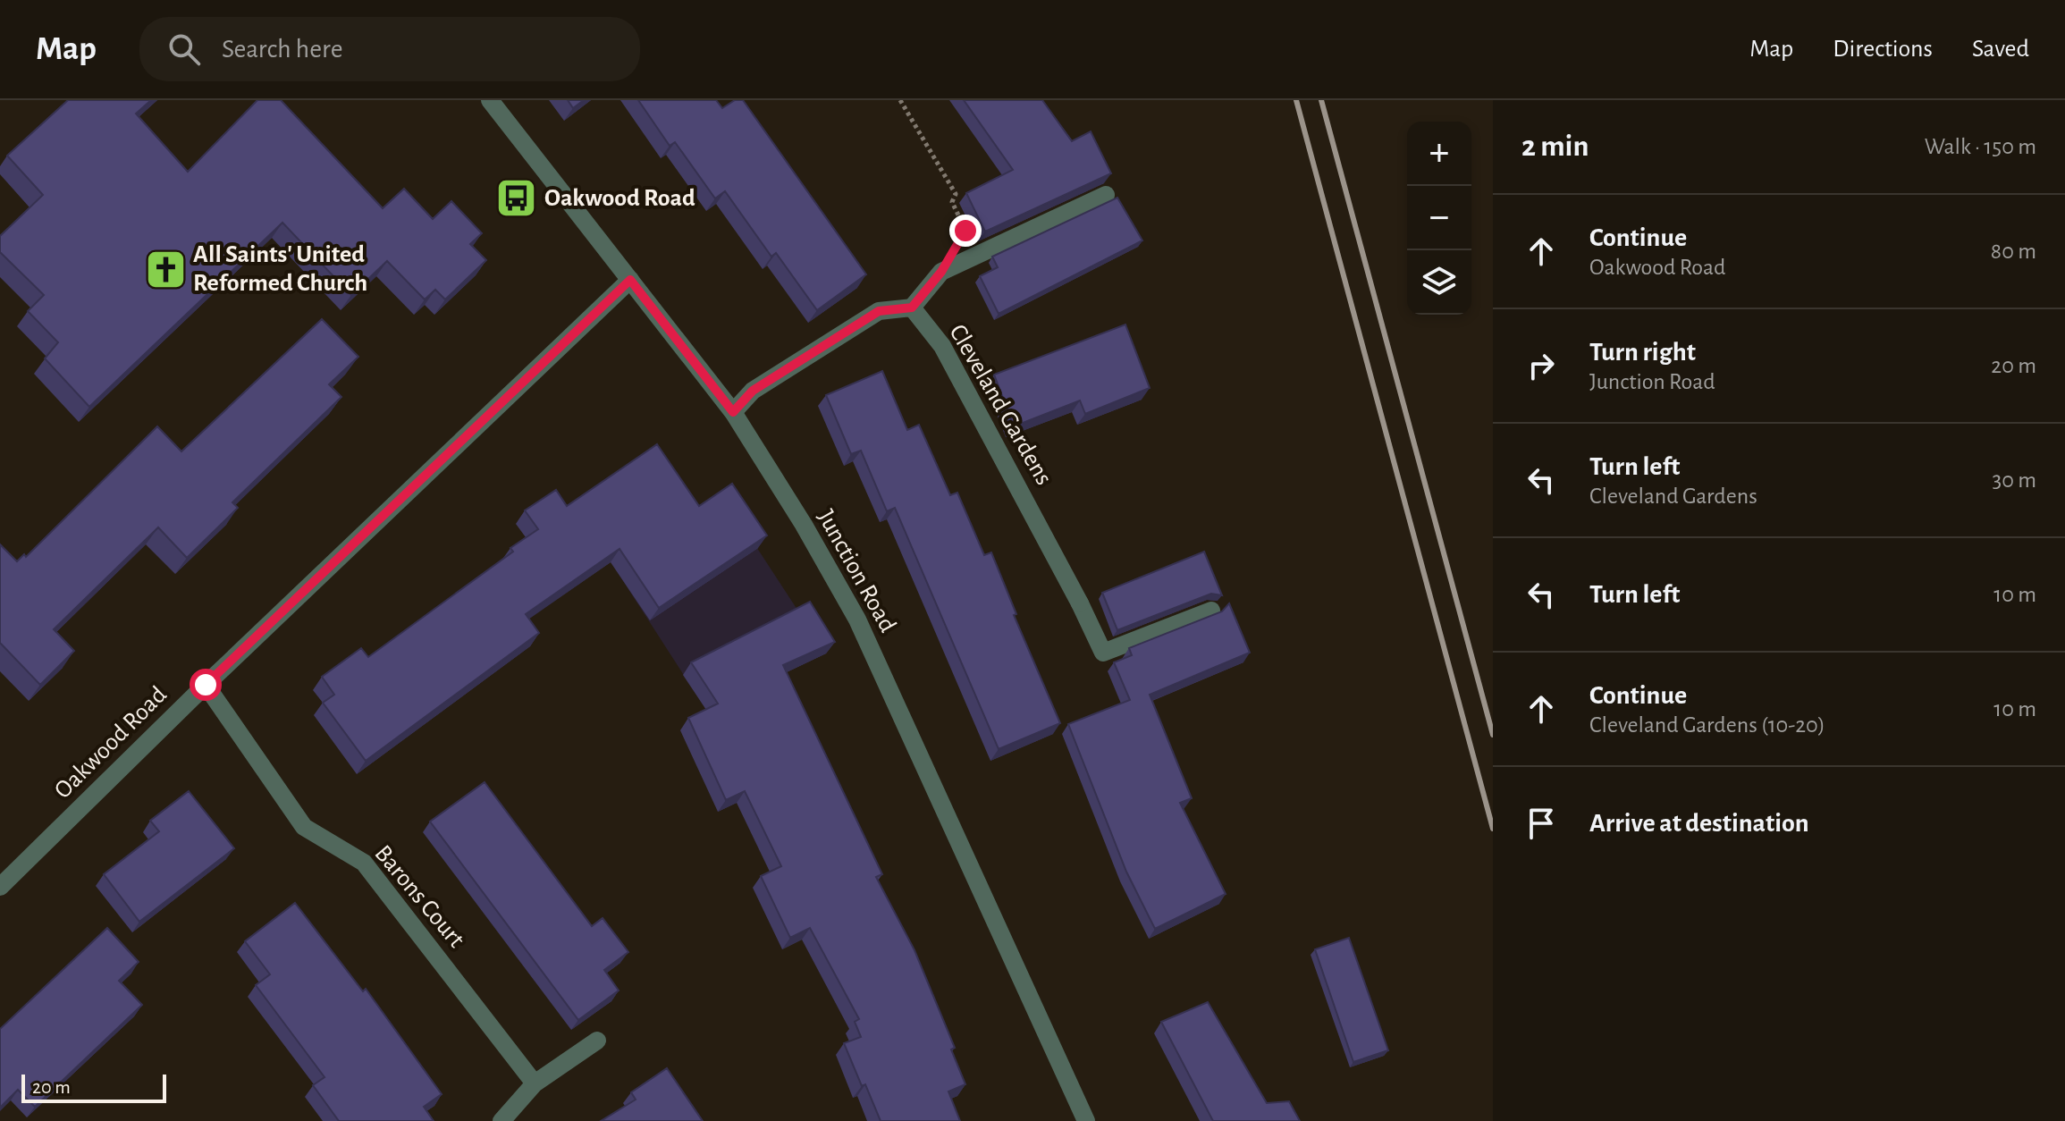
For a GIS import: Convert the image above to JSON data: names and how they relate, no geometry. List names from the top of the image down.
{
  "streets": {
    "street": [
      "Cleveland Gardens",
      "Junction Road",
      "Oakwood Road",
      "Barons Court"
    ]
  },
  "crossings": [
    ["Junction Road", "Oakwood Road"],
    ["Oakwood Road", "Barons Court"]
  ],
  "places": {
    "bus stop": ["Oakwood Road"],
    "church": ["All Saints' United Reformed Church"]
  },
  "scale_bar": "20 m",
  "page": {
    "header": "Map",
    "search": "Search here",
    "nav": ["Map", "Directions", "Saved"],
    "heading": ["2 min", "Walk · 150 m"],
    "map_buttons": ["+", "−"],
    "list": [
      ["Continue", "Oakwood Road", "80 m"],
      ["Turn right", "Junction Road", "20 m"],
      ["Turn left", "Cleveland Gardens", "30 m"],
      ["Turn left", "10 m"],
      ["Continue", "Cleveland Gardens (10-20)", "10 m"],
      "Arrive at destination"
    ],
    "scale": "20 m"
  }
}
